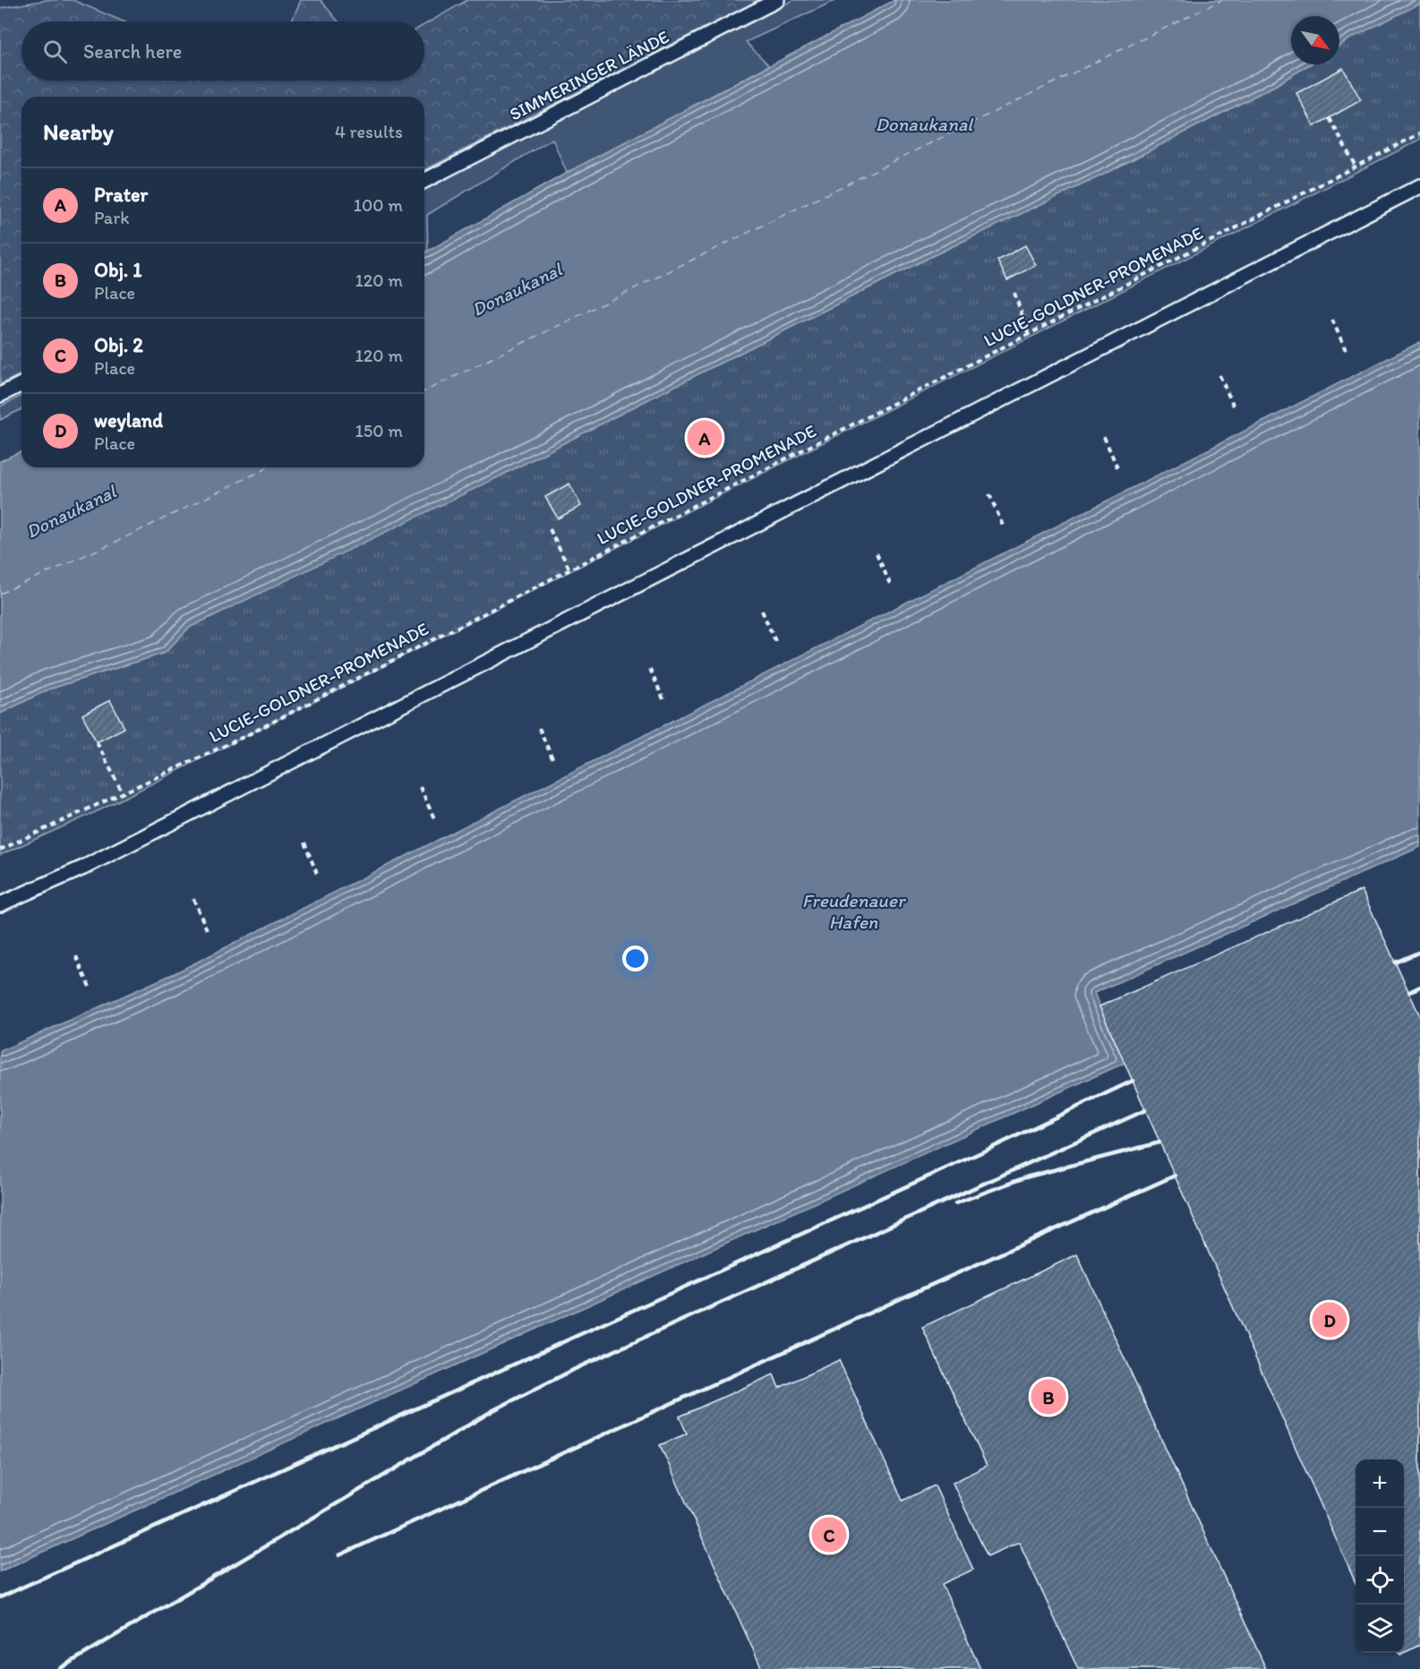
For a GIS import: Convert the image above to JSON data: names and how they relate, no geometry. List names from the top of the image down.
{
  "streets": {
    "lane": ["SIMMERINGER LÄNDE"],
    "path": ["LUCIE-GOLDNER-PROMENADE"]
  },
  "water": ["Donaukanal", "Freudenauer Hafen"],
  "north": "bottom right",
  "page": {
    "search": "Search here",
    "heading": ["Nearby", "4 results"],
    "list": [
      {
        "mark": "A",
        "name": "Prater",
        "note": "Park",
        "value": "100 m"
      },
      {
        "mark": "B",
        "name": "Obj. 1",
        "note": "Place",
        "value": "120 m"
      },
      {
        "mark": "C",
        "name": "Obj. 2",
        "note": "Place",
        "value": "120 m"
      },
      {
        "mark": "D",
        "name": "weyland",
        "note": "Place",
        "value": "150 m"
      }
    ],
    "pins": [
      "A",
      "D",
      "B",
      "C"
    ],
    "map_buttons": ["+", "−"]
  }
}
